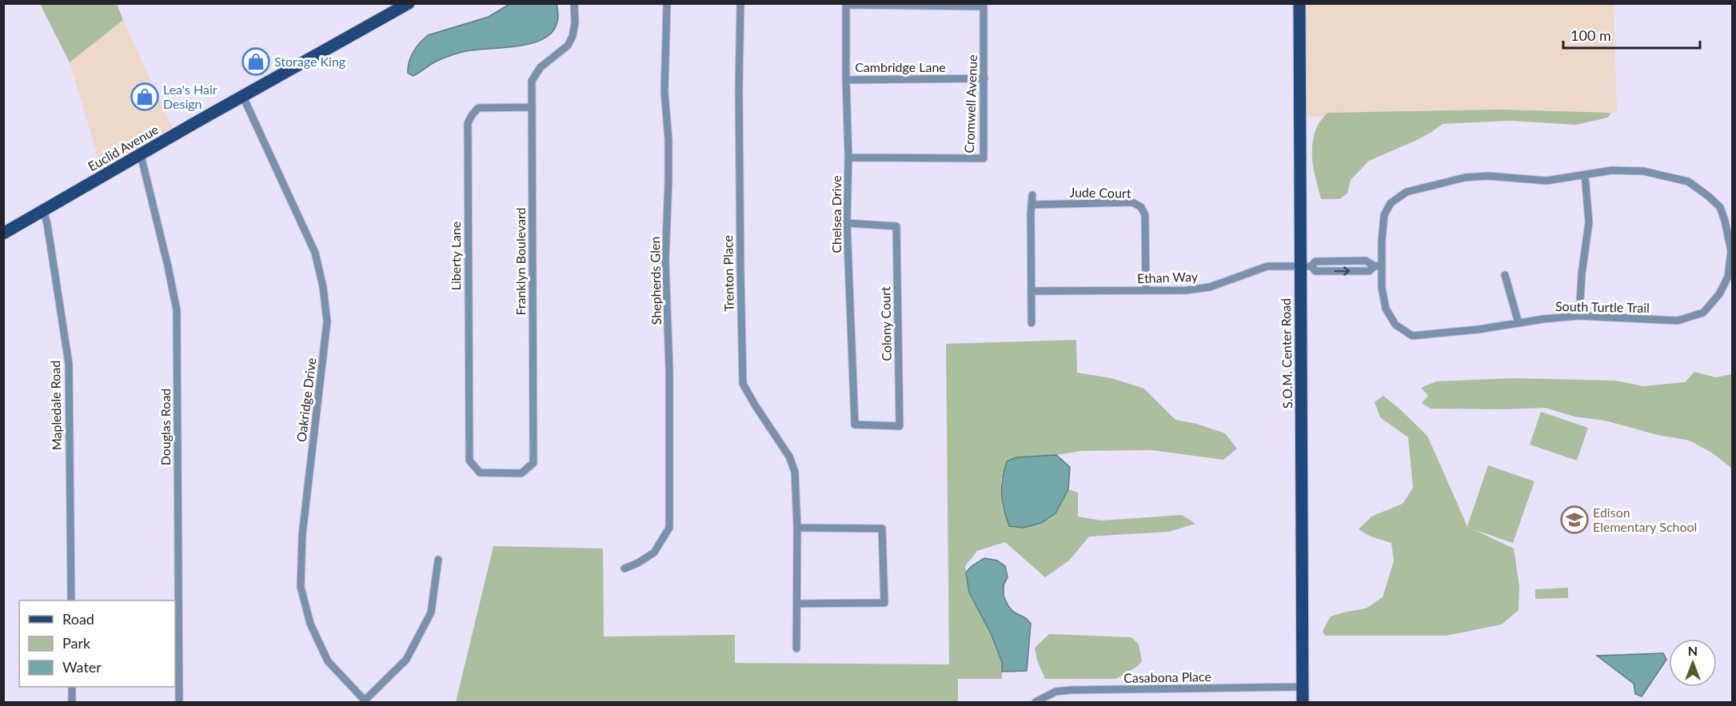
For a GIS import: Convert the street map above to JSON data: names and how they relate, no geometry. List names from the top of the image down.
{
  "streets": {
    "main road": ["Euclid Avenue", "S.O.M. Center Road"],
    "street": [
      "Cambridge Lane",
      "Cromwell Avenue",
      "Jude Court",
      "Chelsea Drive",
      "Liberty Lane",
      "Franklyn Boulevard",
      "Trenton Place",
      "Ethan Way",
      "Shepherds Glen",
      "South Turtle Trail",
      "Colony Court",
      "Oakridge Drive",
      "Mapledale Road",
      "Douglas Road",
      "Casabona Place"
    ]
  },
  "crossings": [
    ["Cambridge Lane", "Cromwell Avenue"],
    ["Cambridge Lane", "Chelsea Drive"],
    ["Cromwell Avenue", "Chelsea Drive"],
    ["Euclid Avenue", "Oakridge Drive"],
    ["Euclid Avenue", "Mapledale Road"],
    ["Euclid Avenue", "Douglas Road"],
    ["Jude Court", "Ethan Way"],
    ["Chelsea Drive", "Colony Court"],
    ["Liberty Lane", "Franklyn Boulevard"],
    ["Ethan Way", "South Turtle Trail"],
    ["Ethan Way", "S.O.M. Center Road"],
    ["S.O.M. Center Road", "Casabona Place"]
  ],
  "places": {
    "shop": ["Storage King", "Lea's Hair Design"],
    "school or university": ["Edison Elementary School"]
  },
  "legend": ["Road", "Park", "Water"],
  "scale_bar": "100 m",
  "north": "top"
}
